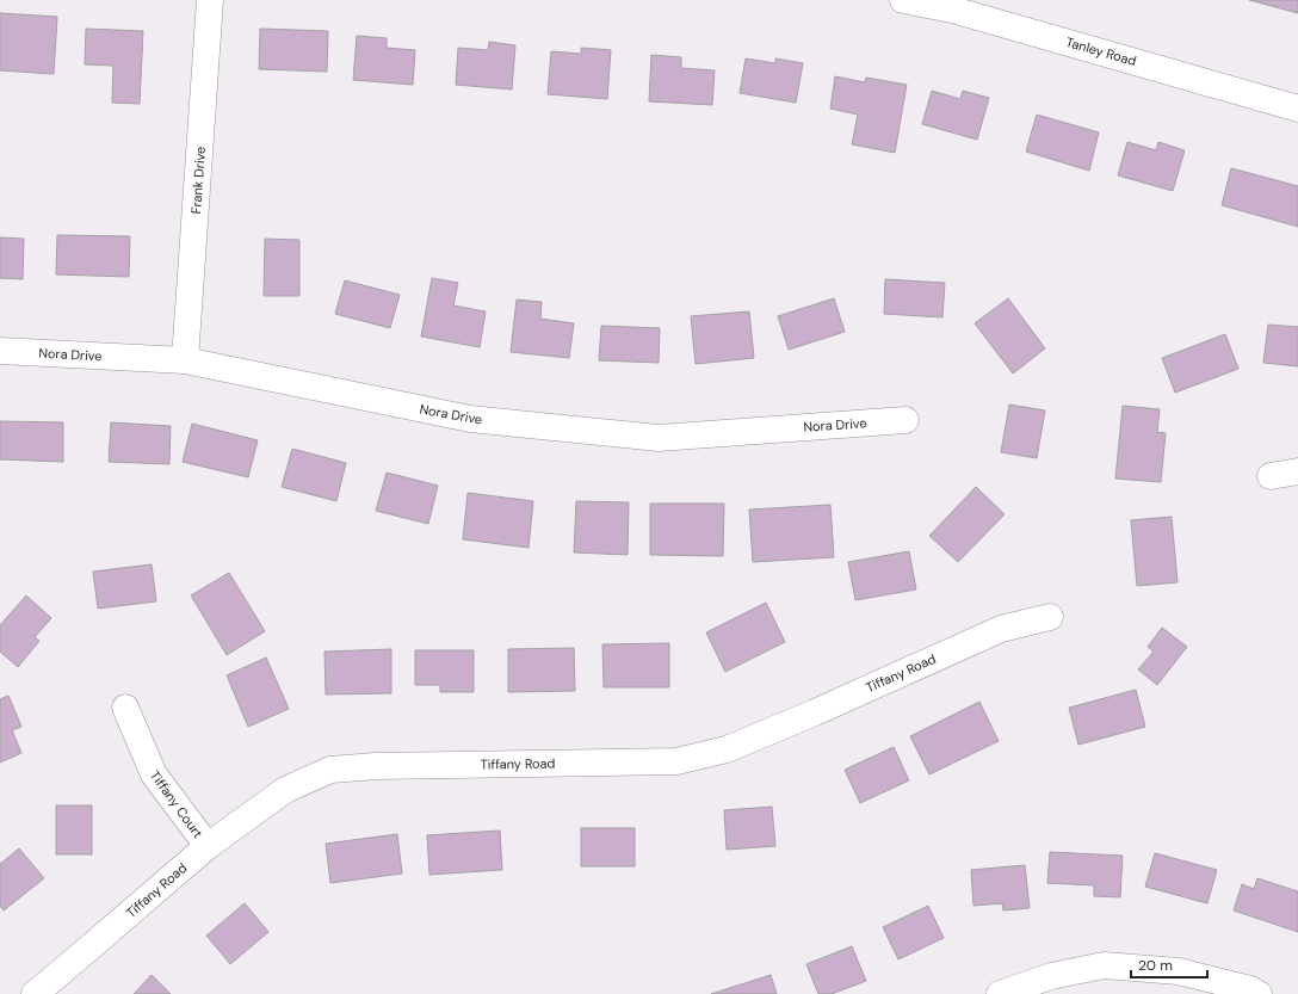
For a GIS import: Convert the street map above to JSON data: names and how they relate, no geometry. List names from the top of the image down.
{
  "streets": {
    "street": [
      "Tanley Road",
      "Frank Drive",
      "Nora Drive",
      "Tiffany Road",
      "Tiffany Court"
    ]
  },
  "crossings": [
    ["Frank Drive", "Nora Drive"],
    ["Tiffany Road", "Tiffany Court"]
  ],
  "scale_bar": "20 m"
}
